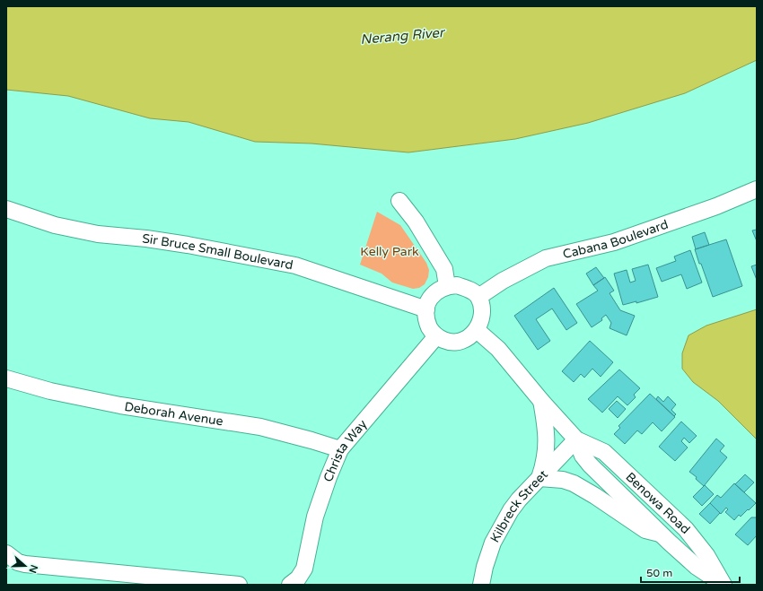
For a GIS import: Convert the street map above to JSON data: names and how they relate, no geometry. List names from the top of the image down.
{
  "streets": {
    "street": [
      "Cabana Boulevard",
      "Sir Bruce Small Boulevard",
      "Deborah Avenue",
      "Christa Way",
      "Benowa Road",
      "Kilbreck Street"
    ]
  },
  "crossings": [
    ["Cabana Boulevard", "Sir Bruce Small Boulevard"],
    ["Cabana Boulevard", "Christa Way"],
    ["Cabana Boulevard", "Benowa Road"],
    ["Sir Bruce Small Boulevard", "Christa Way"],
    ["Sir Bruce Small Boulevard", "Benowa Road"],
    ["Deborah Avenue", "Christa Way"],
    ["Christa Way", "Benowa Road"],
    ["Benowa Road", "Kilbreck Street"]
  ],
  "water": ["Nerang River"],
  "parks": ["Kelly Park"],
  "scale_bar": "50 m",
  "north": "right"
}
